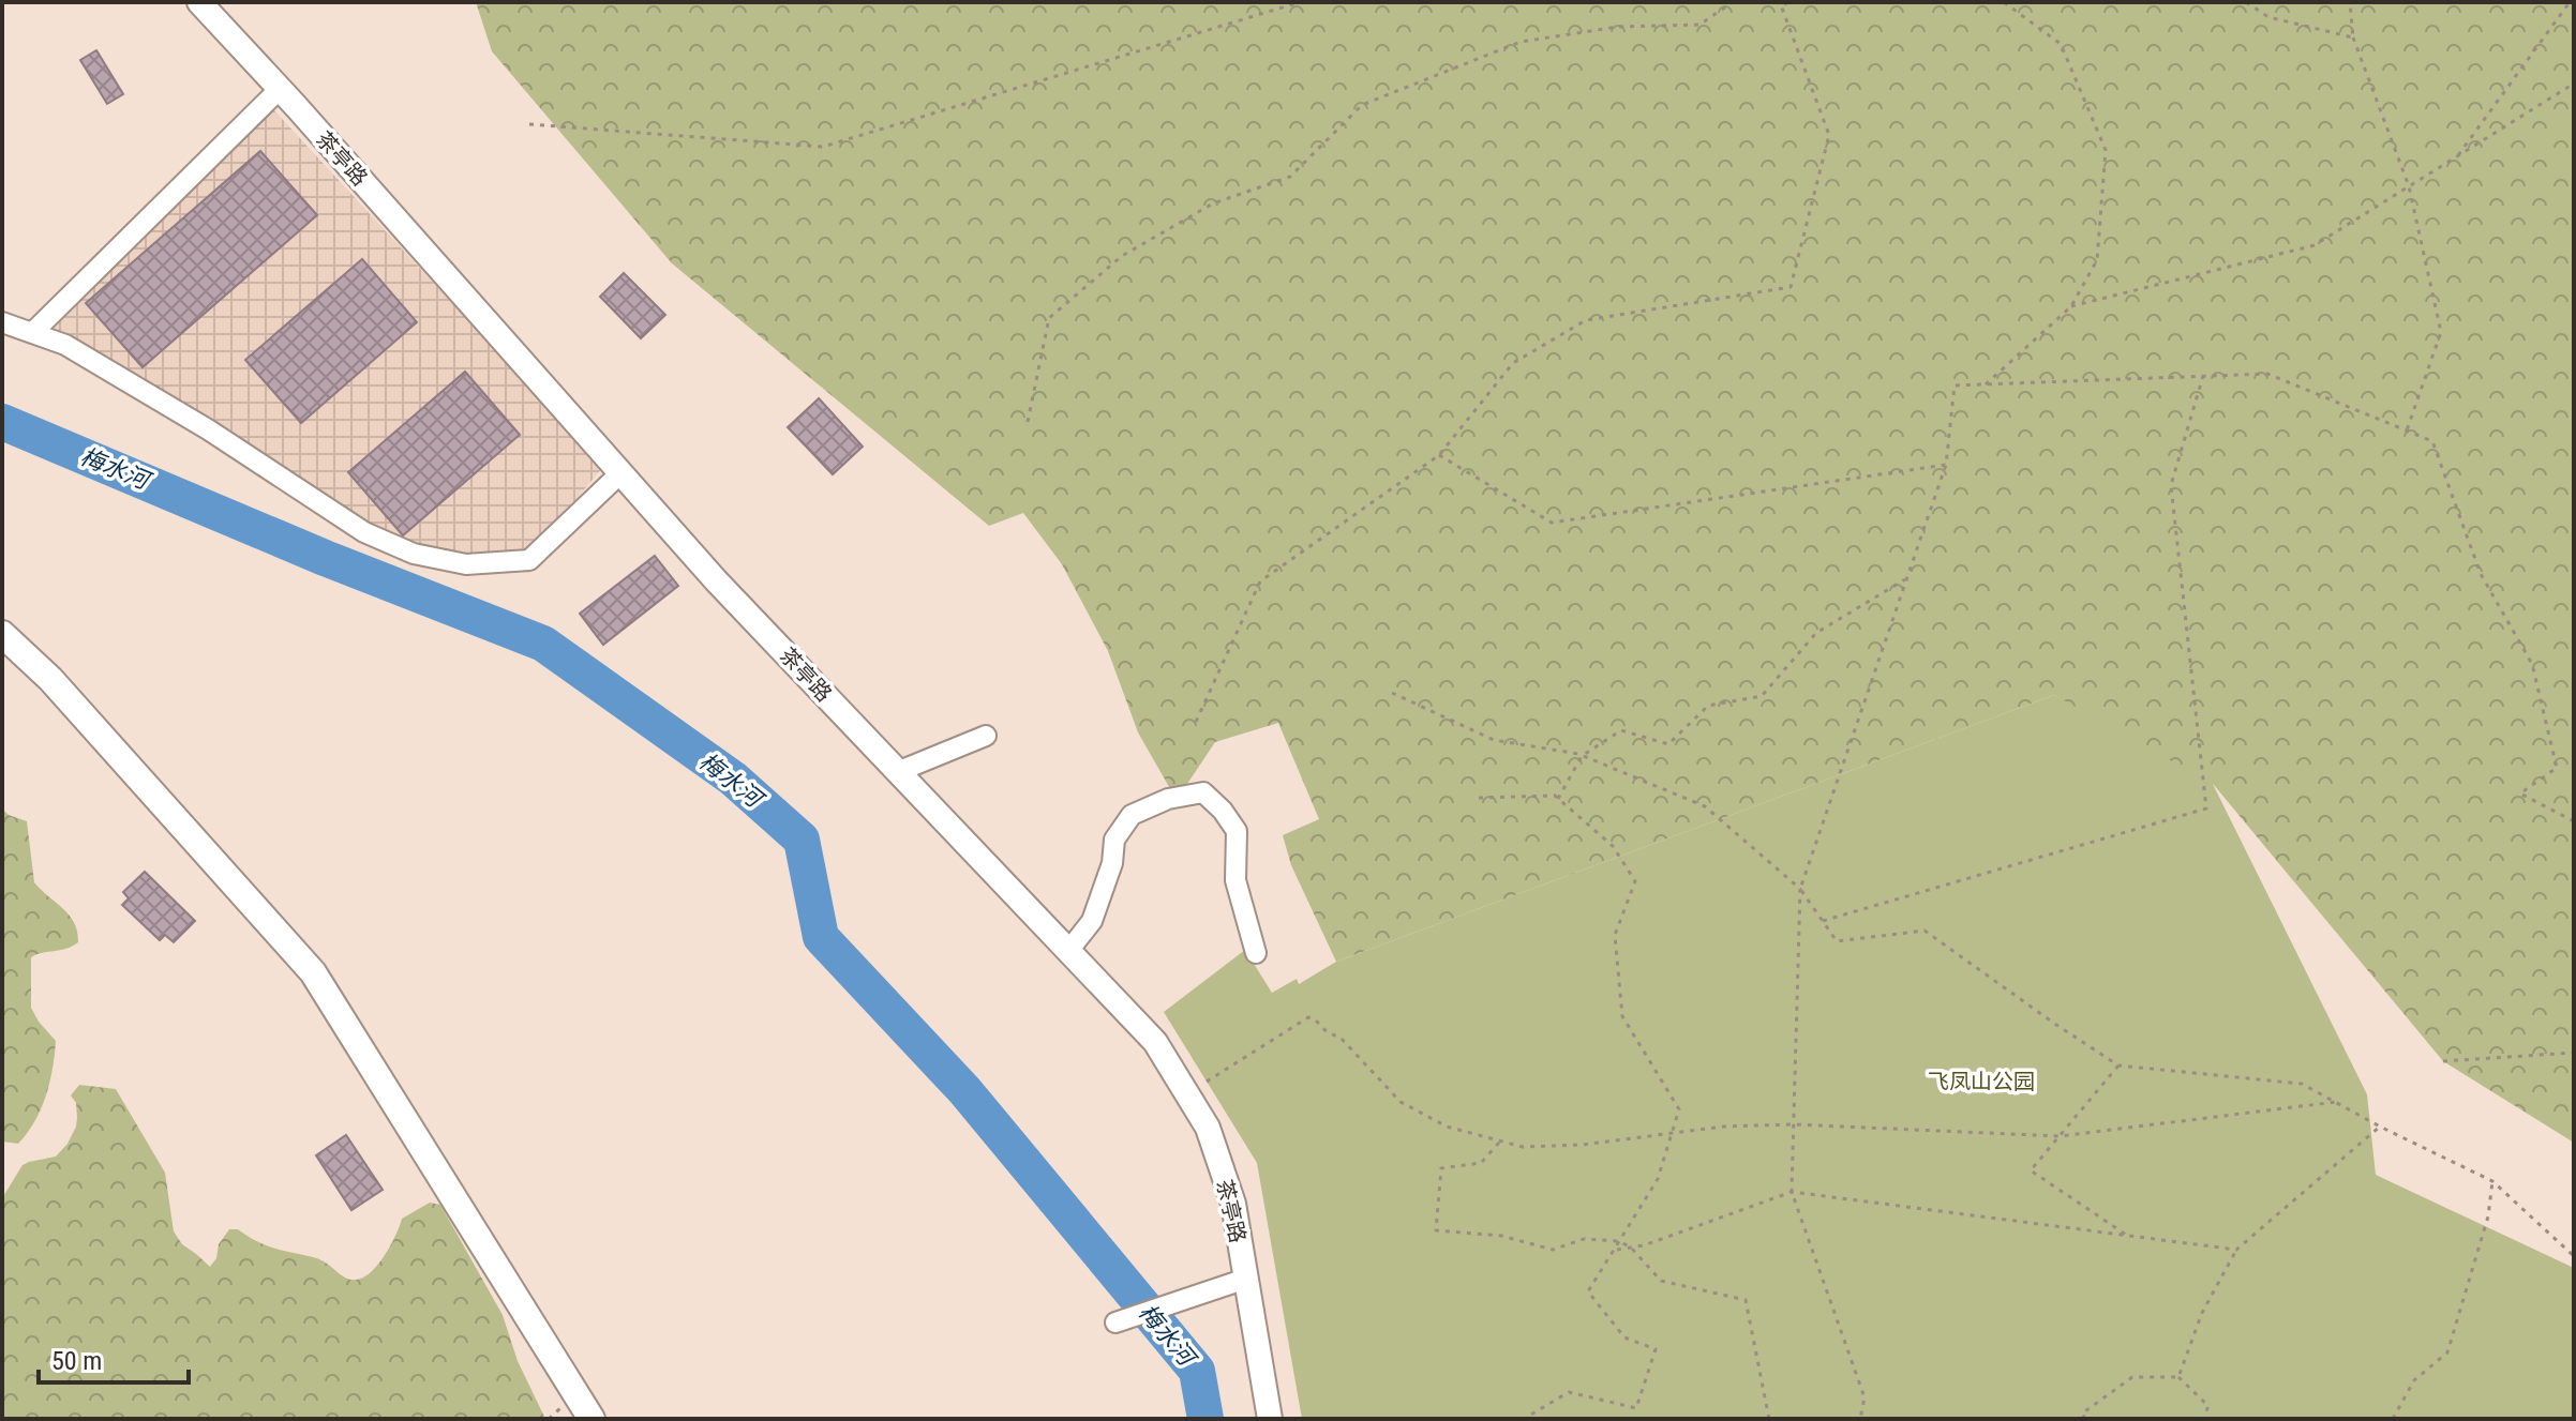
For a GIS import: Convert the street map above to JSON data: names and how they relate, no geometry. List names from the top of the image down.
{
  "streets": {
    "street": ["茶亭路"]
  },
  "water": ["梅水河"],
  "parks": ["飞凤山公园"],
  "scale_bar": "50 m"
}
